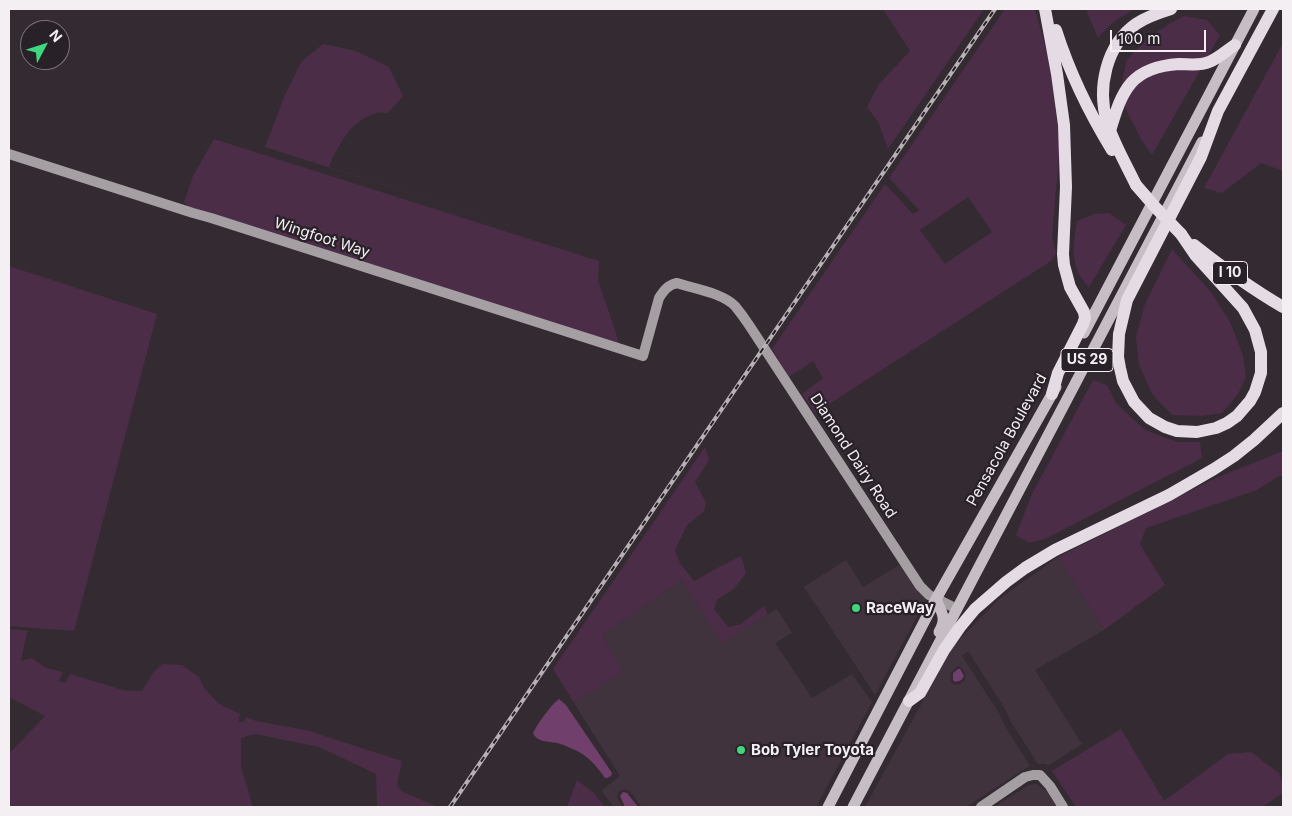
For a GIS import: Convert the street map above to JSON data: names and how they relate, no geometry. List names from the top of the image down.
{
  "streets": {
    "highway": ["I 10", "US 29"],
    "main road": ["Pensacola Boulevard"],
    "street": ["Wingfoot Way", "Diamond Dairy Road"]
  },
  "crossings": [
    ["Wingfoot Way", "Diamond Dairy Road"],
    ["US 29", "Diamond Dairy Road"],
    ["Pensacola Boulevard", "Diamond Dairy Road"]
  ],
  "places": ["RaceWay", "Bob Tyler Toyota"],
  "scale_bar": "100 m",
  "north": "top right"
}
